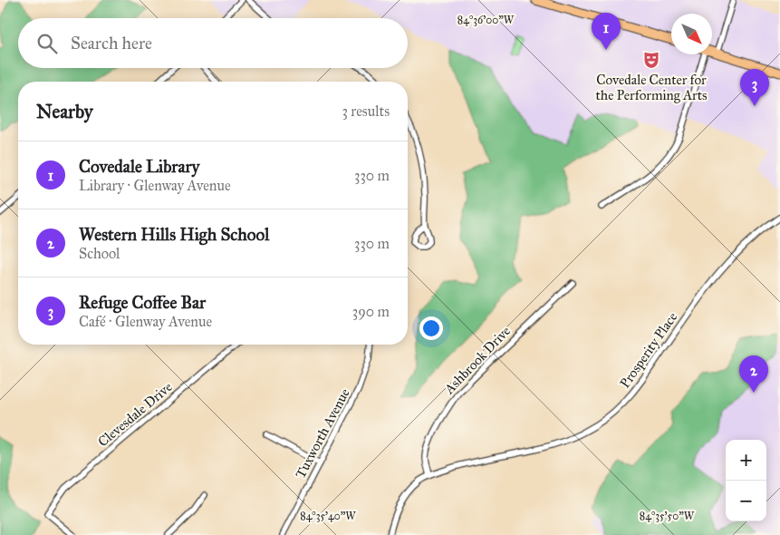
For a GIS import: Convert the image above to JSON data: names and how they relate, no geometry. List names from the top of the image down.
{
  "streets": {
    "street": [
      "Prosperity Place",
      "Ashbrook Drive",
      "Clevesdale Drive",
      "Tuxworth Avenue"
    ]
  },
  "crossings": [
    ["Prosperity Place", "Ashbrook Drive"]
  ],
  "places": {
    "theatre": ["Covedale Center for the Performing Arts"]
  },
  "north": "bottom right",
  "page": {
    "pins": ["1", "3", "2"],
    "search": "Search here",
    "heading": ["Nearby", "3 results"],
    "list": [
      {
        "mark": "1",
        "name": "Covedale Library",
        "note": "Library · Glenway Avenue",
        "value": "330 m"
      },
      {
        "mark": "2",
        "name": "Western Hills High School",
        "note": "School",
        "value": "330 m"
      },
      {
        "mark": "3",
        "name": "Refuge Coffee Bar",
        "note": "Café · Glenway Avenue",
        "value": "390 m"
      }
    ],
    "map_buttons": ["+", "−"]
  },
  "coordinates": ["84°36'00\"W", "84°35'40\"W", "84°35'50\"W"]
}
